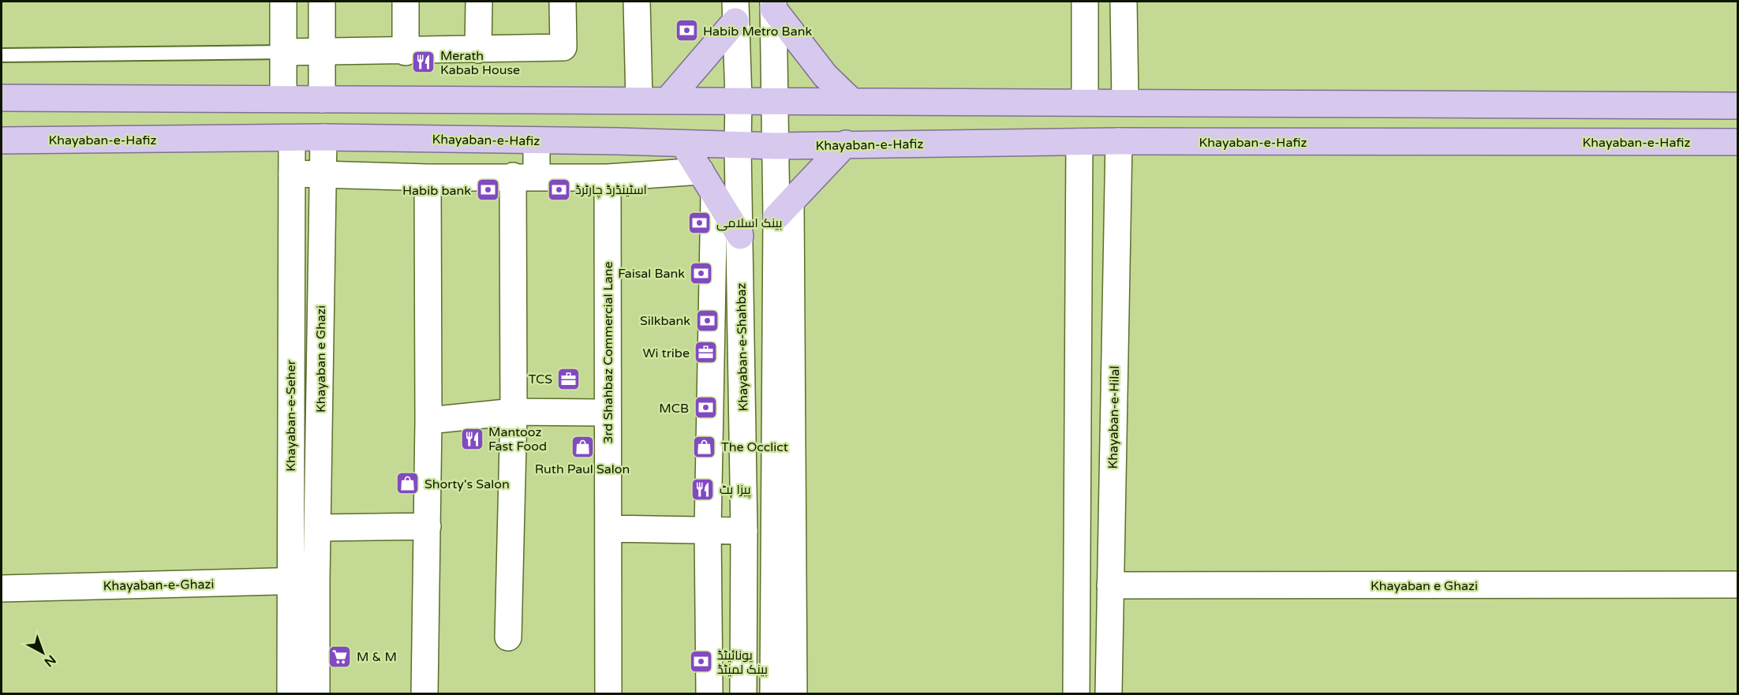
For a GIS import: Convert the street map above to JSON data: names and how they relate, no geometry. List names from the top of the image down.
{
  "streets": {
    "main road": ["Khayaban-e-Hafiz"],
    "street": [
      "Khayaban-e-Shahbaz",
      "3rd Shahbaz Commercial Lane",
      "Khayaban e Ghazi",
      "Khayaban-e-Seher",
      "Khayaban-e-Hilal",
      "Khayaban-e-Ghazi"
    ]
  },
  "crossings": [
    ["Khayaban-e-Hafiz", "Khayaban-e-Shahbaz"],
    ["Khayaban-e-Hafiz", "Khayaban e Ghazi"],
    ["Khayaban-e-Hafiz", "Khayaban-e-Seher"],
    ["Khayaban-e-Hafiz", "Khayaban-e-Hilal"],
    ["Khayaban e Ghazi", "Khayaban-e-Hilal"],
    ["Khayaban e Ghazi", "Khayaban-e-Ghazi"],
    ["Khayaban-e-Seher", "Khayaban-e-Ghazi"]
  ],
  "places": {
    "bank": [
      "Habib Metro Bank",
      "اسٹینڈرڈ چارٹرڈ",
      "Habib bank",
      "بینک اسلامی",
      "Faisal Bank",
      "Silkbank",
      "MCB",
      "یونائیٹڈ بینک لمیٹڈ"
    ],
    "restaurant": ["Merath Kabab House", "Mantooz Fast Food", "پیزا ہٹ"],
    "office": ["Wi tribe", "TCS"],
    "shop": ["Ruth Paul Salon", "The Occlict", "Shorty's Salon"],
    "supermarket": ["M & M"]
  },
  "north": "bottom right"
}
